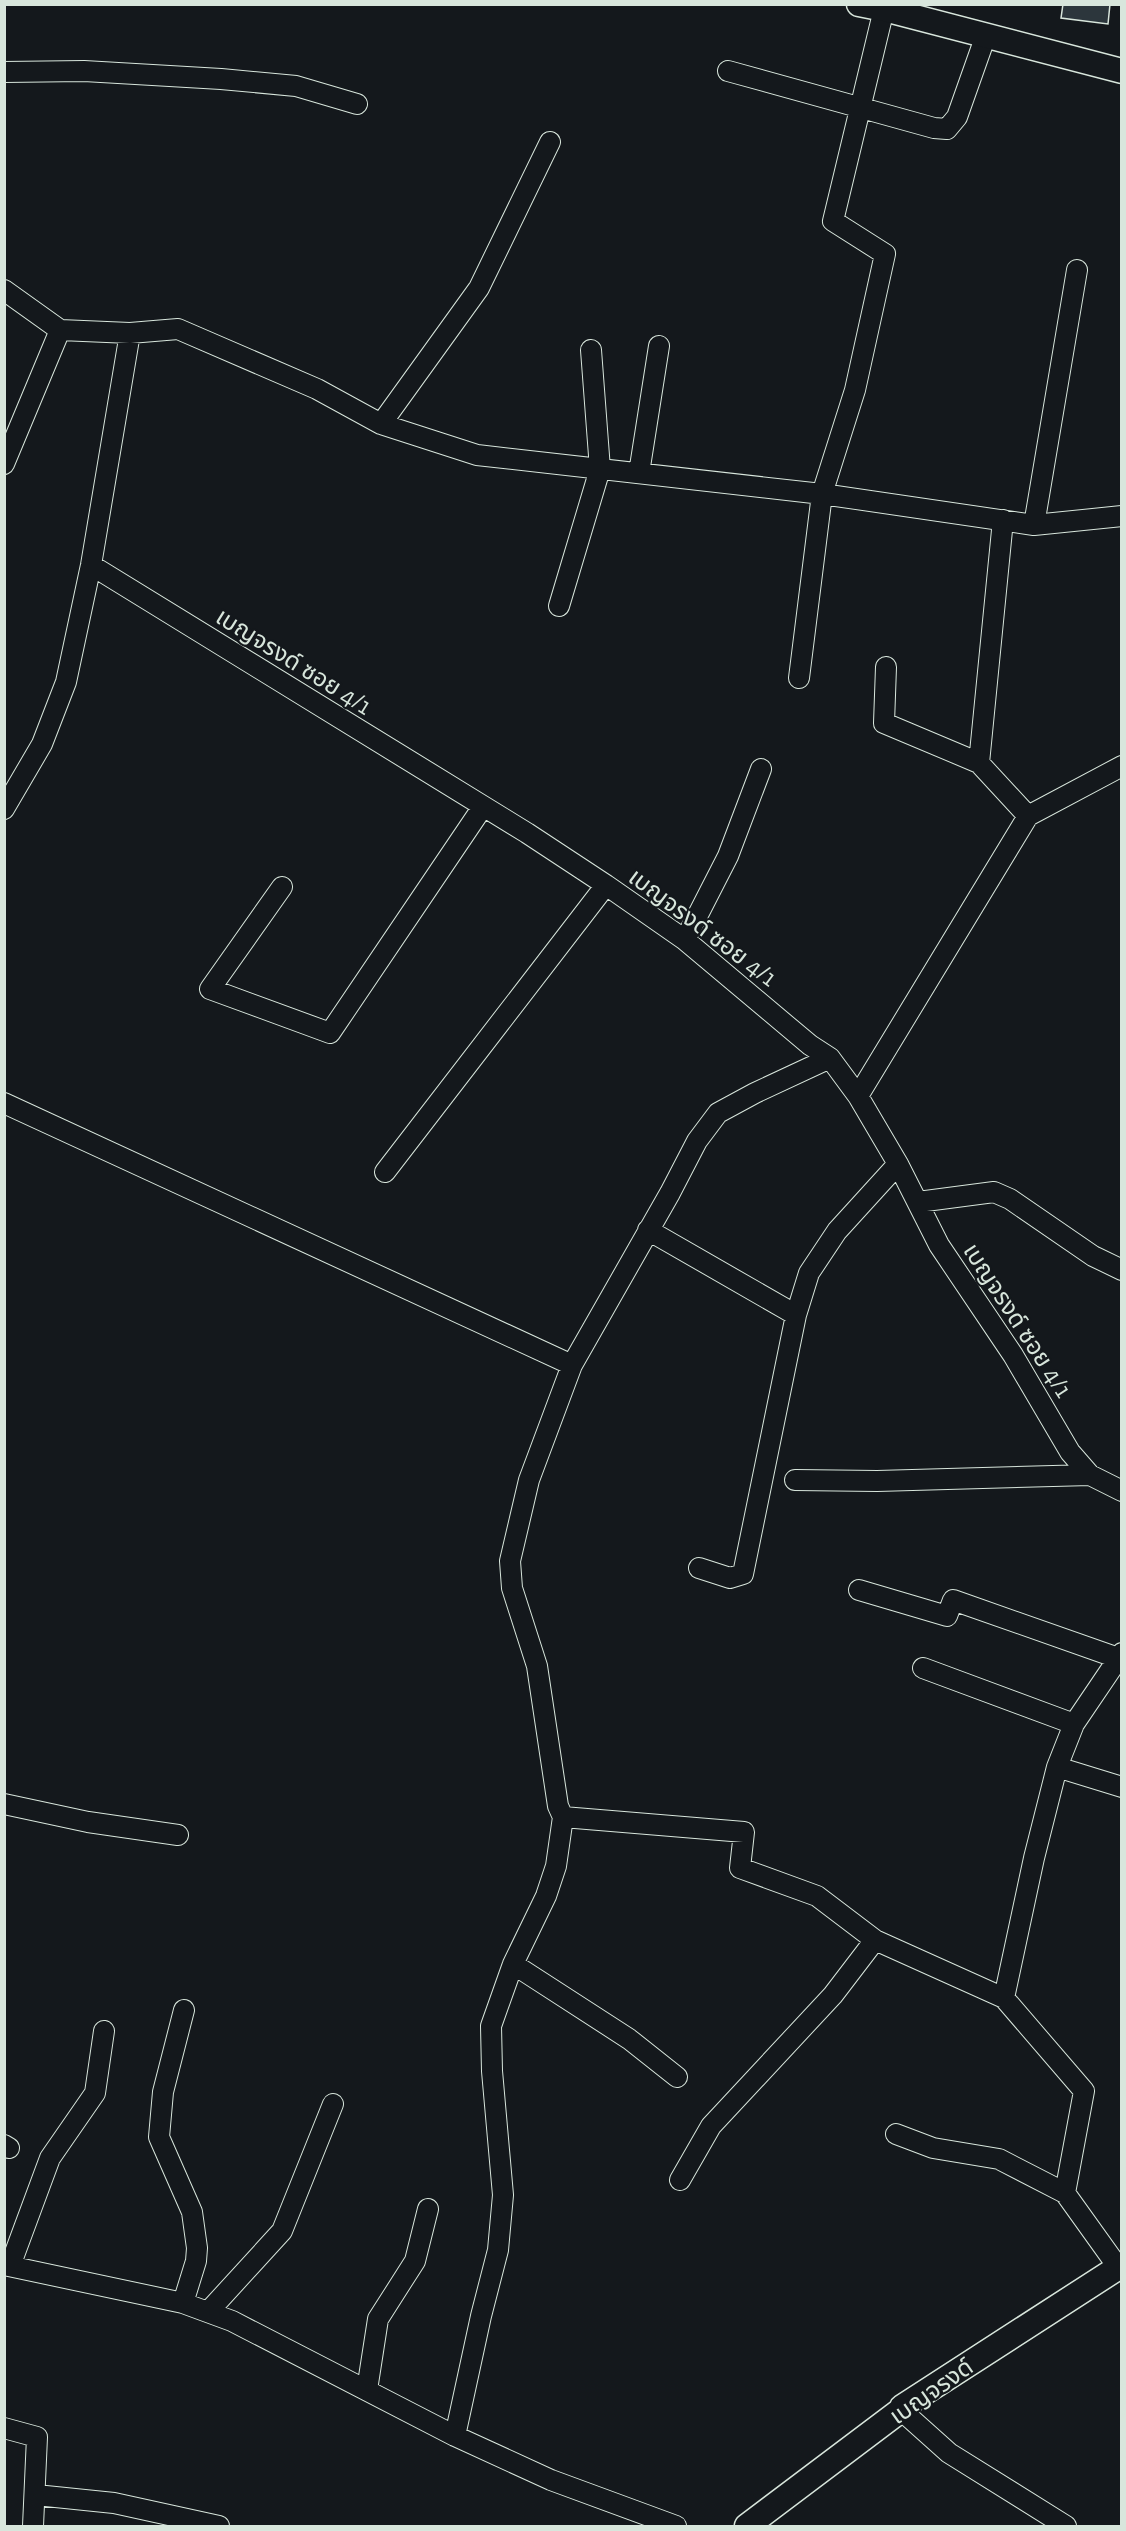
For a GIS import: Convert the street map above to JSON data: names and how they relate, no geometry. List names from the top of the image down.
{
  "streets": {
    "street": ["เบญจรงด์ ซอย 4/1", "เบญจรงด์"]
  }
}
